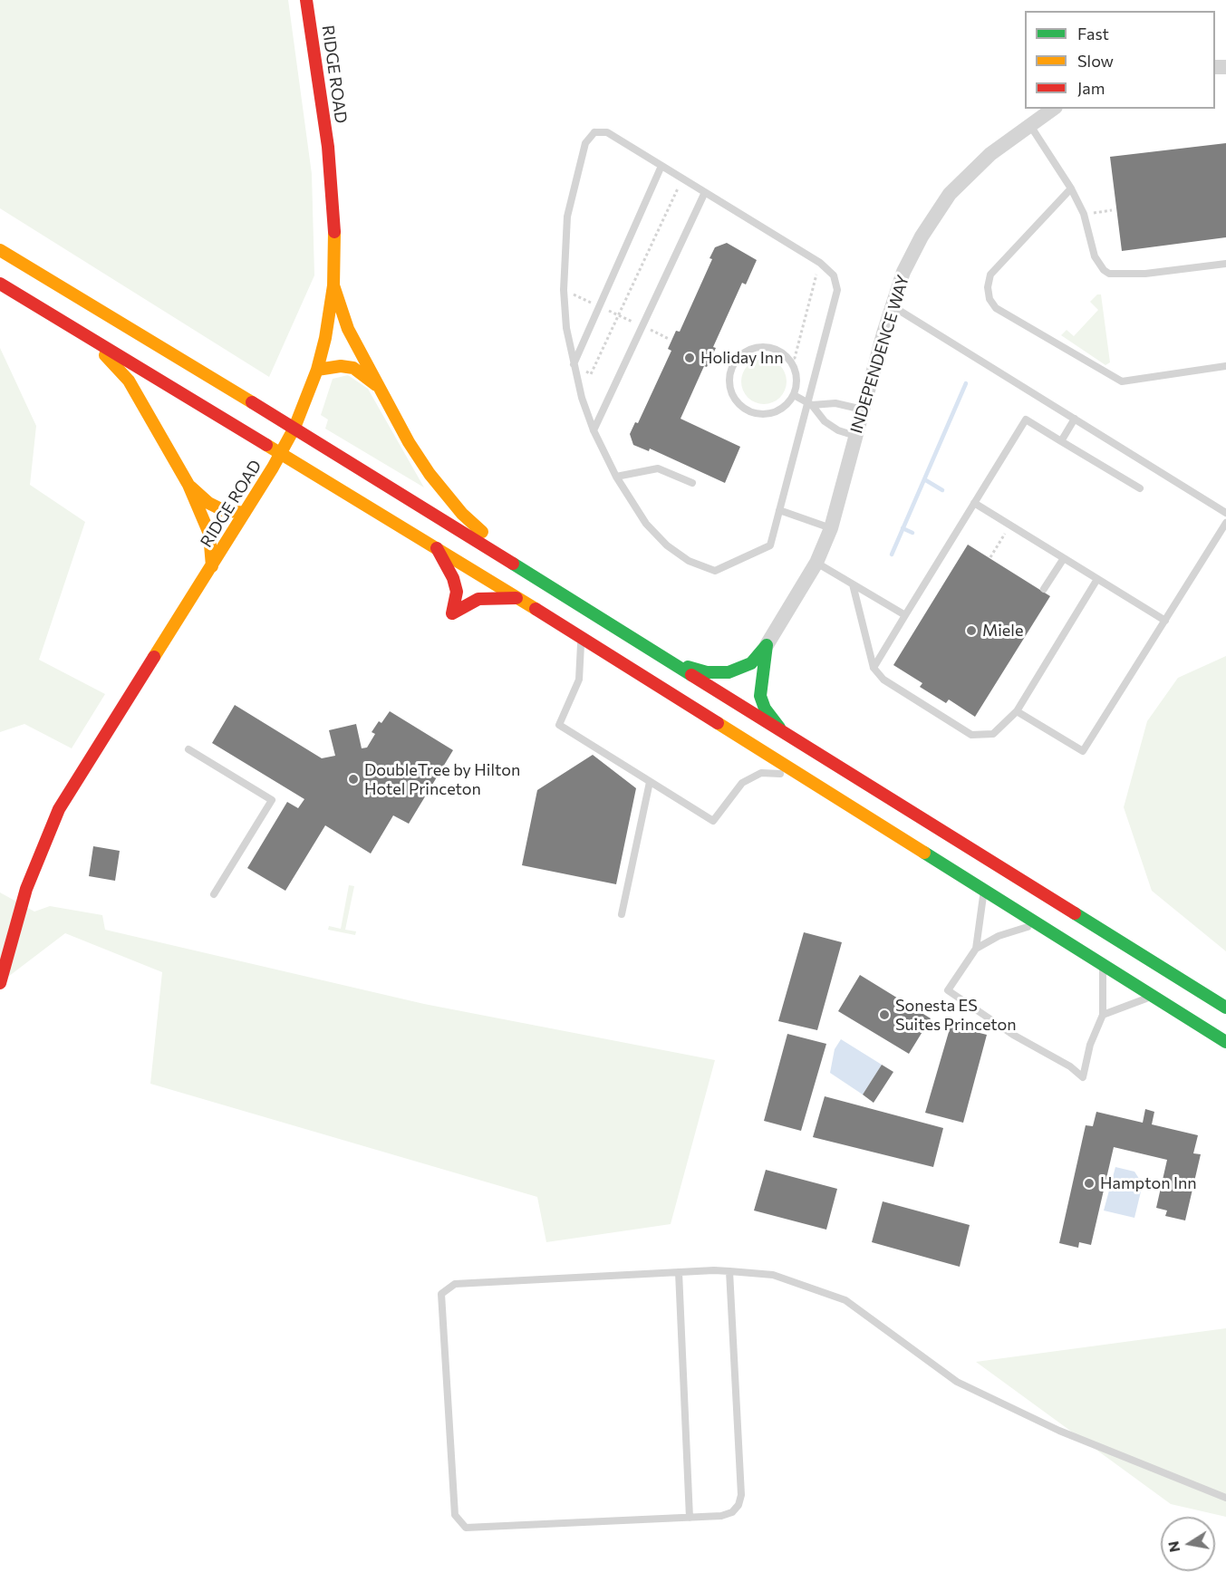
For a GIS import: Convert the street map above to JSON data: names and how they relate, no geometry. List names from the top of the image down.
{
  "streets": {
    "main road": ["RIDGE ROAD"],
    "street": ["INDEPENDENCE WAY"]
  },
  "places": [
    "Holiday Inn",
    "Miele",
    "DoubleTree by Hilton Hotel Princeton",
    "Sonesta ES Suites Princeton",
    "Hampton Inn"
  ],
  "legend": ["Fast", "Slow", "Jam"],
  "north": "left"
}
